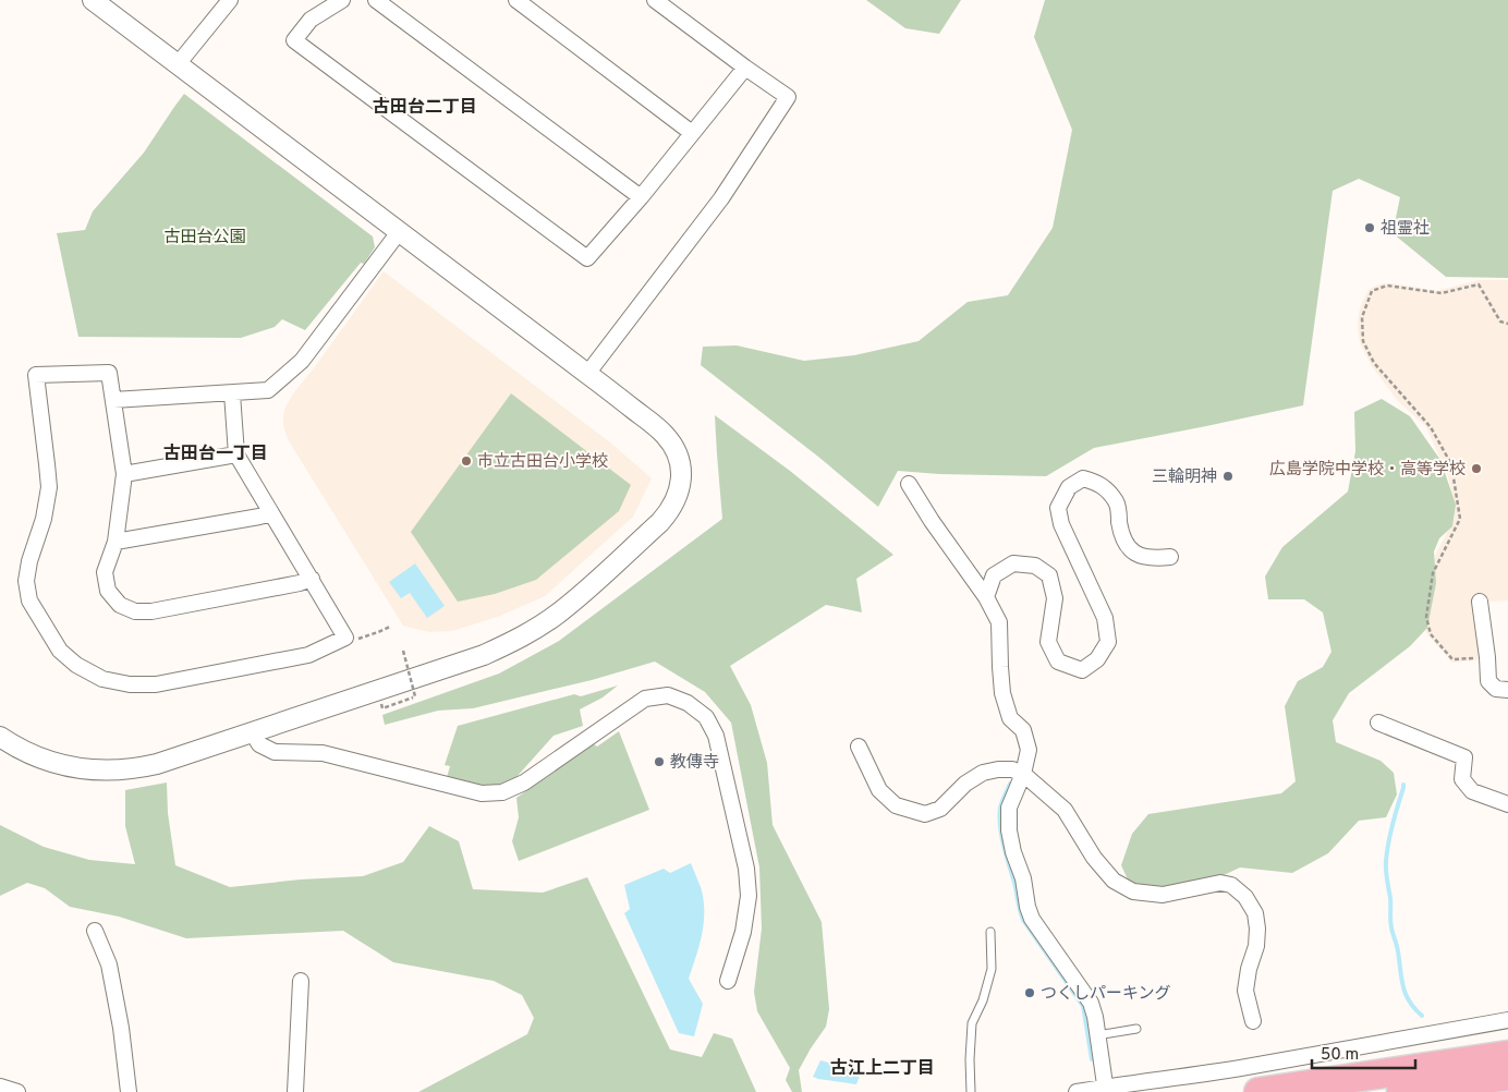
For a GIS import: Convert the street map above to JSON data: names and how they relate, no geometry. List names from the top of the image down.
{
  "districts": ["古田台二丁目", "古田台一丁目", "古江上二丁目"],
  "parks": ["古田台公園"],
  "places": [
    "祖霊社",
    "市立古田台小学校",
    "広島学院中学校・高等学校",
    "三輪明神",
    "教傳寺",
    "つくしパーキング"
  ],
  "scale_bar": "50 m"
}
